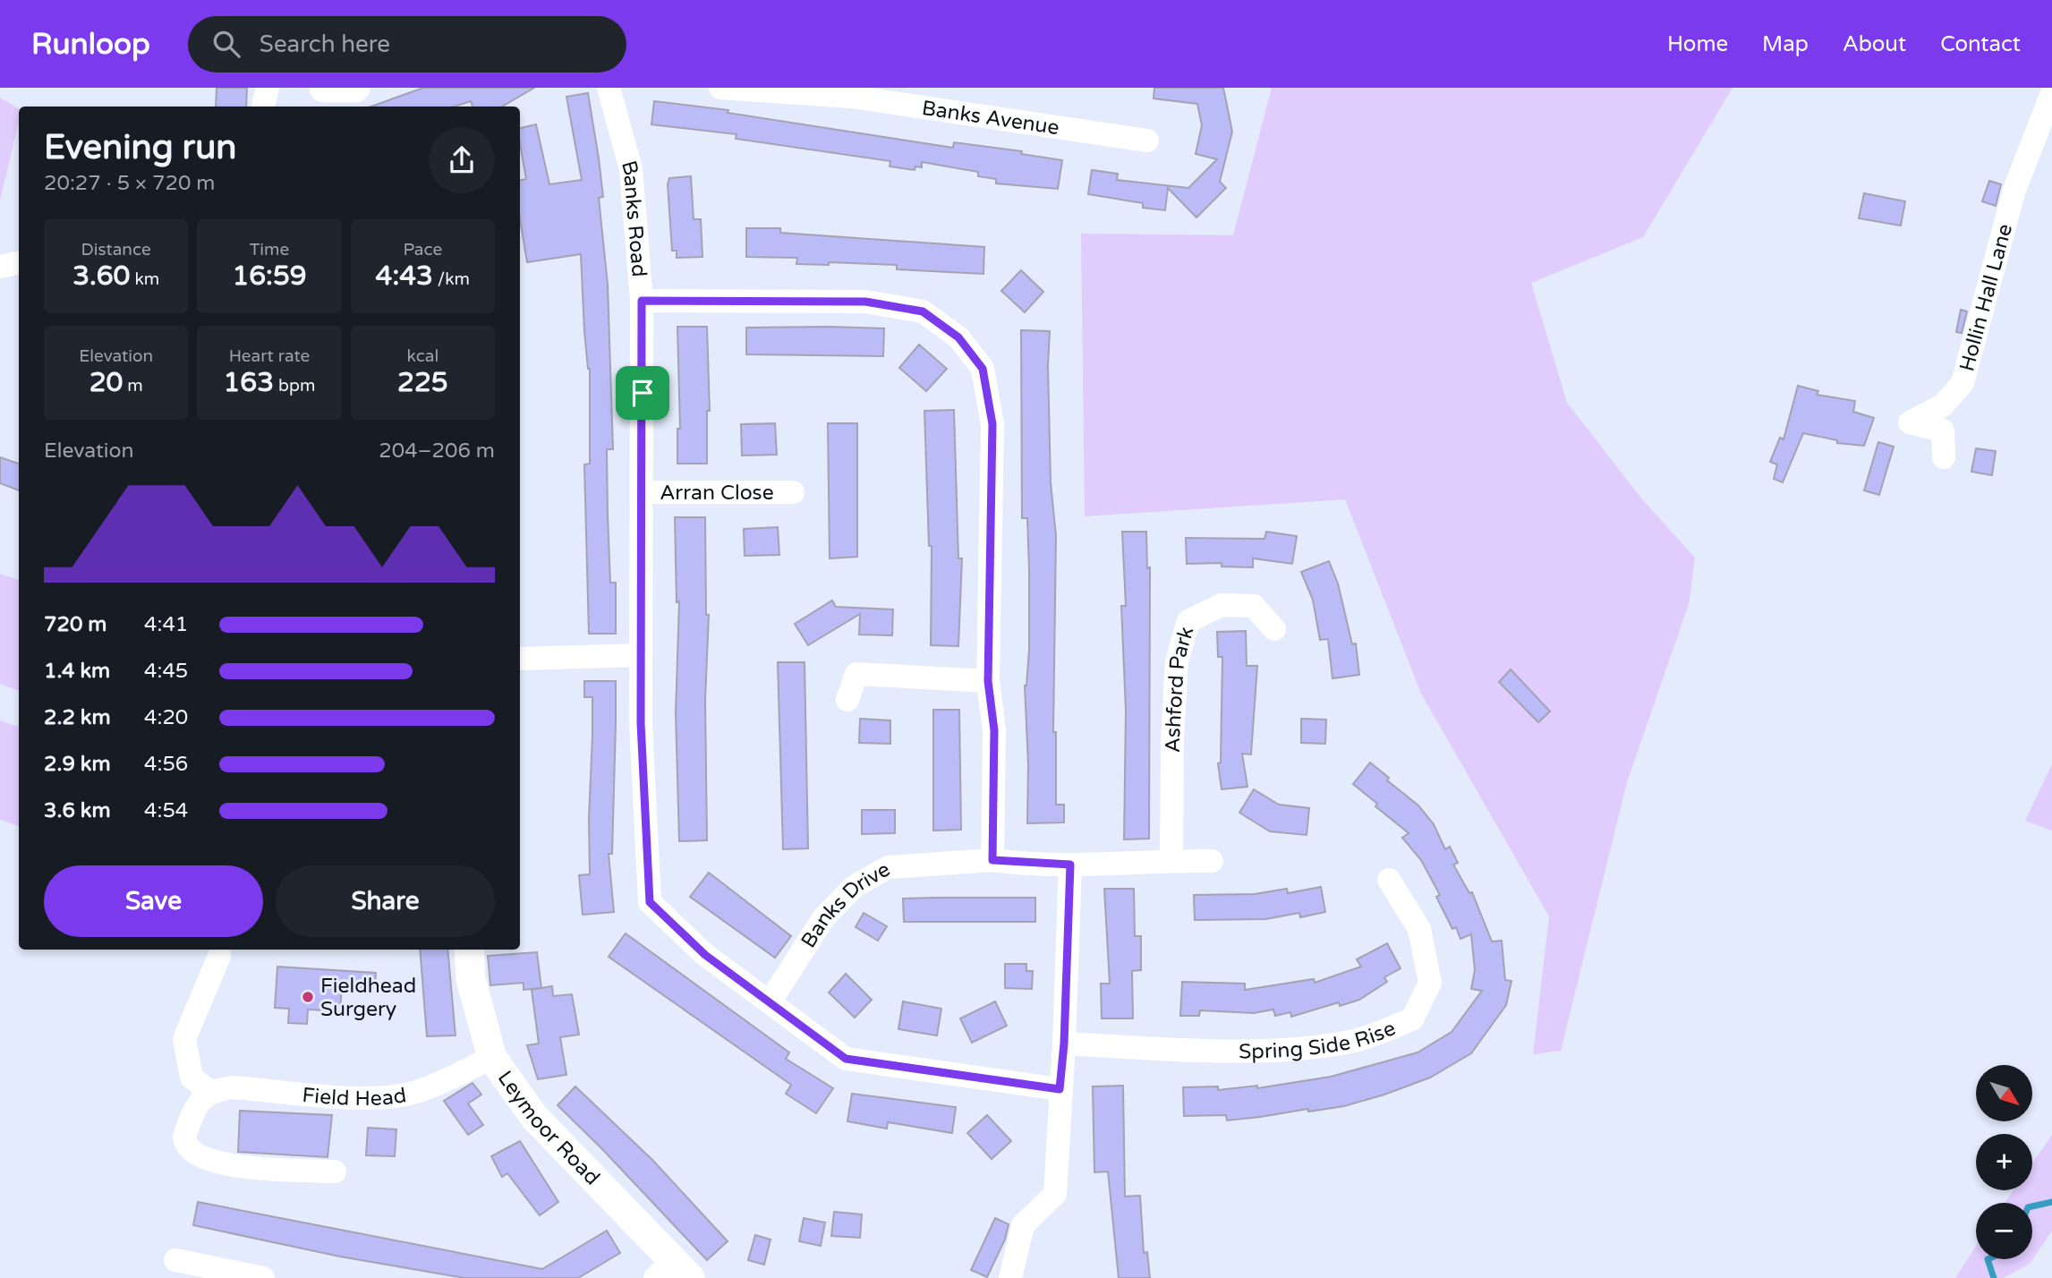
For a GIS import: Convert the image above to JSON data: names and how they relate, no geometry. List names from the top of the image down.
{
  "streets": {
    "street": [
      "Banks Avenue",
      "Banks Road",
      "Hollin Hall Lane",
      "Arran Close",
      "Ashford Park",
      "Banks Drive",
      "Spring Side Rise",
      "Field Head",
      "Leymoor Road"
    ]
  },
  "crossings": [
    ["Banks Road", "Arran Close"],
    ["Banks Road", "Banks Drive"],
    ["Field Head", "Leymoor Road"]
  ],
  "places": ["Fieldhead Surgery"],
  "north": "bottom right",
  "page": {
    "header": "Runloop",
    "search": "Search here",
    "nav": [
      "Home",
      "Map",
      "About",
      "Contact"
    ],
    "heading": ["Evening run", "20:27 · 5 × 720 m"],
    "stats": [
      ["Distance", "3.60 km"],
      ["Time", "16:59"],
      ["Pace", "4:43 /km"],
      ["Elevation", "20 m"],
      ["Heart rate", "163 bpm"],
      ["kcal", "225"]
    ],
    "chart": ["Elevation", "204–206 m"],
    "list": [
      {
        "name": "720 m",
        "note": "4:41"
      },
      {
        "name": "1.4 km",
        "note": "4:45"
      },
      {
        "name": "2.2 km",
        "note": "4:20"
      },
      {
        "name": "2.9 km",
        "note": "4:56"
      },
      {
        "name": "3.6 km",
        "note": "4:54"
      }
    ],
    "buttons": ["Save", "Share"],
    "map_buttons": ["+", "−"]
  }
}
